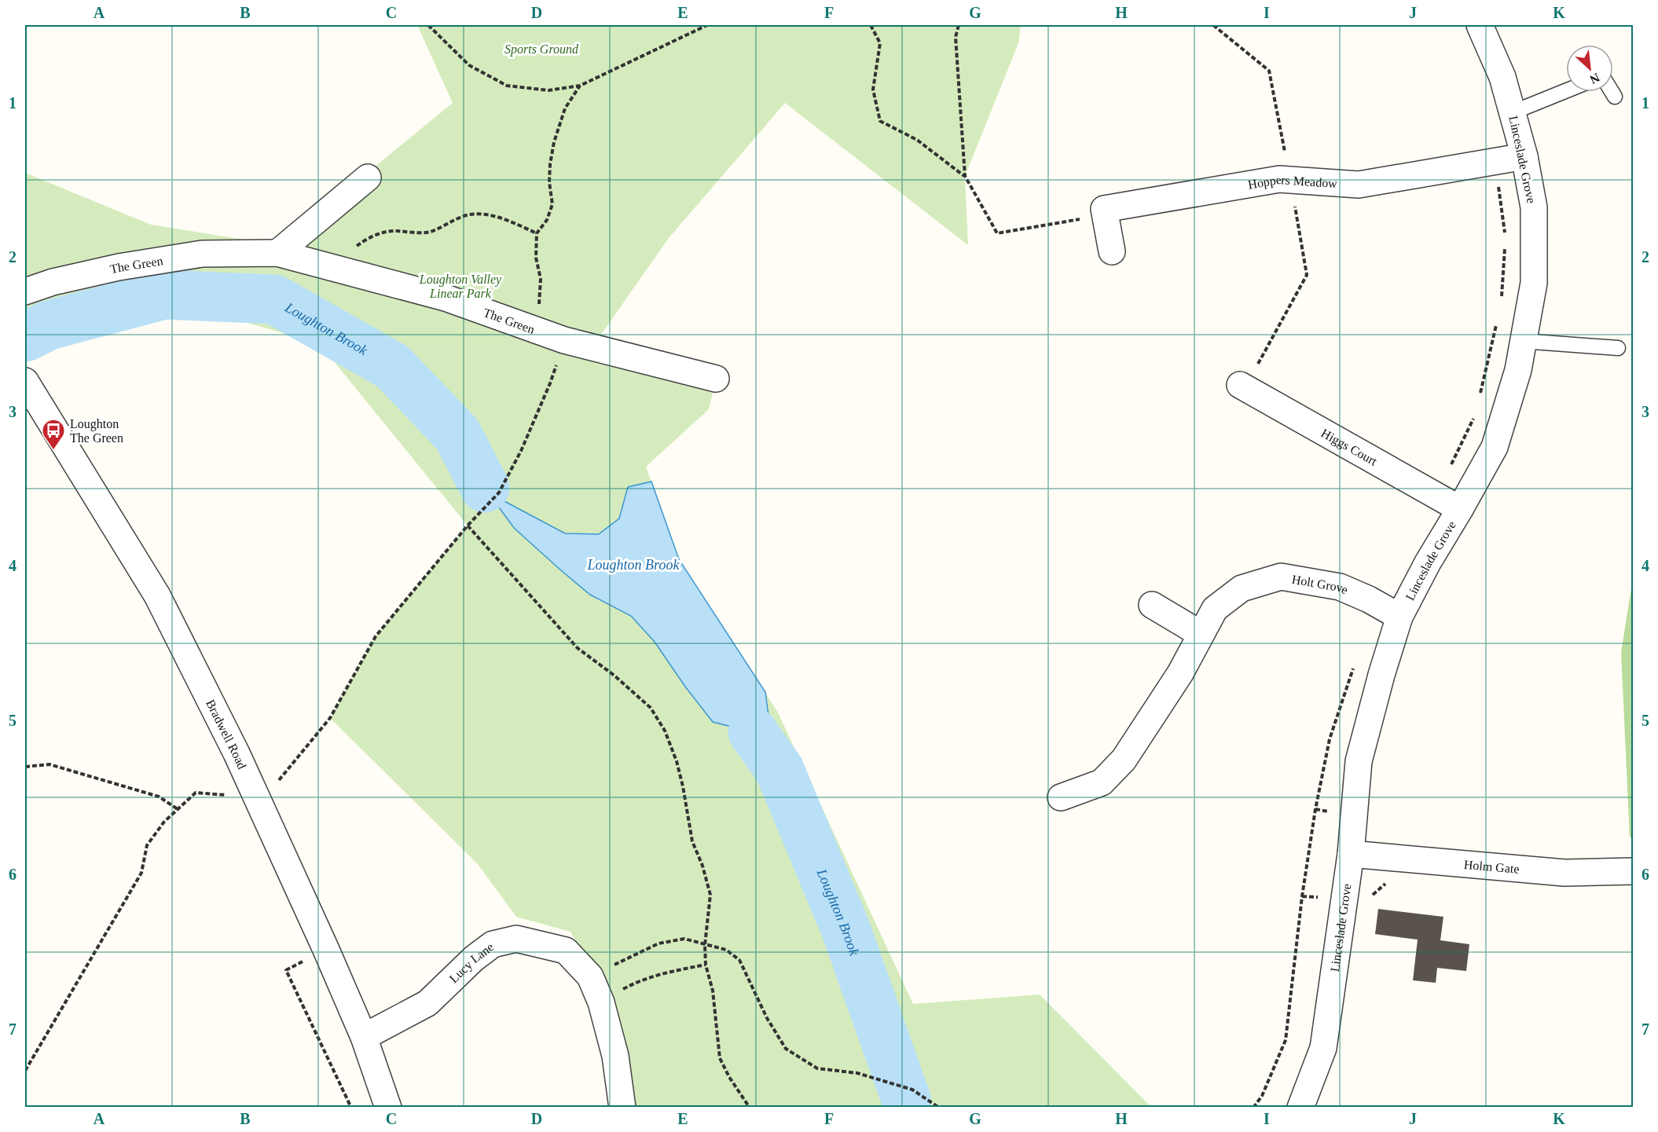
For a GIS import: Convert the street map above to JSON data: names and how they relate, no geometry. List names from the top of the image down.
{
  "streets": {
    "street": [
      "Linceslade Grove",
      "Hoppers Meadow",
      "The Green",
      "Higgs Court",
      "Holt Grove",
      "Bradwell Road",
      "Holm Gate",
      "Lucy Lane"
    ]
  },
  "crossings": [
    ["Linceslade Grove", "Hoppers Meadow"],
    ["Linceslade Grove", "Higgs Court"],
    ["Linceslade Grove", "Holt Grove"],
    ["Linceslade Grove", "Holm Gate"],
    ["Bradwell Road", "Lucy Lane"]
  ],
  "water": ["Loughton Brook"],
  "parks": ["Sports Ground", "Loughton Valley Linear Park"],
  "places": {
    "bus stop": ["Loughton The Green"]
  },
  "north": "bottom right",
  "grid": {
    "columns": [
      "A",
      "B",
      "C",
      "D",
      "E",
      "F",
      "G",
      "H",
      "I",
      "J",
      "K"
    ],
    "rows": [
      "1",
      "2",
      "3",
      "4",
      "5",
      "6",
      "7"
    ]
  }
}
